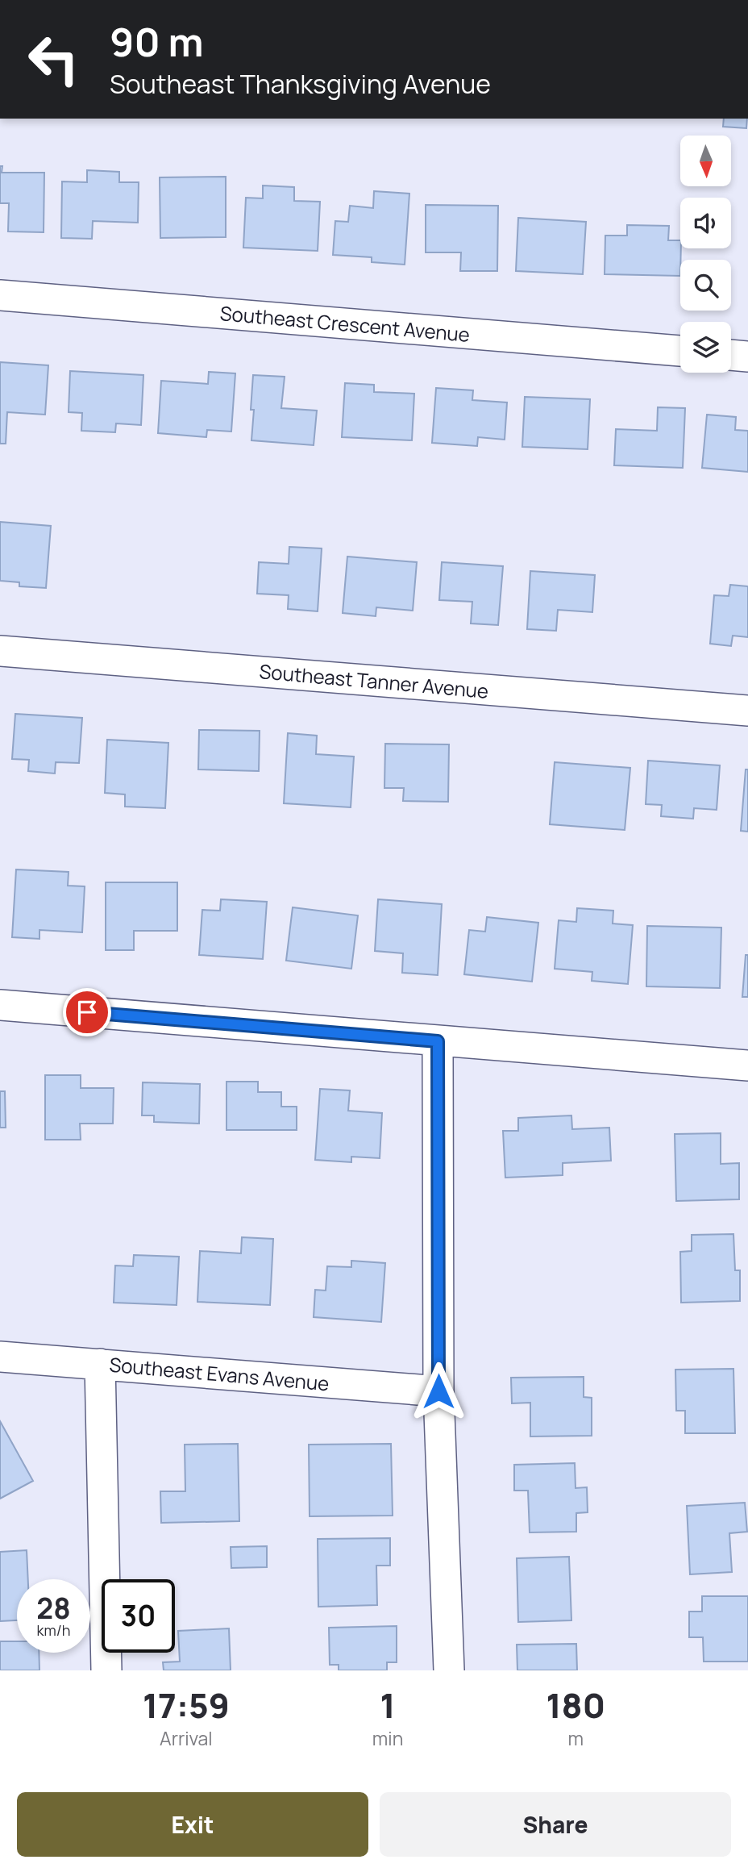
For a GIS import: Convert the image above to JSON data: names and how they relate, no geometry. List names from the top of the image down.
{
  "streets": {
    "street": ["Southeast Crescent Avenue", "Southeast Tanner Avenue", "Southeast Evans Avenue"]
  },
  "north": "bottom",
  "page": {
    "turn": ["90 m", "Southeast Thanksgiving Avenue"],
    "speed": "28 km/h",
    "limit": "30",
    "eta": [
      "17:59",
      "Arrival",
      "1",
      "min",
      "180",
      "m"
    ],
    "buttons": ["Exit", "Share"]
  }
}
